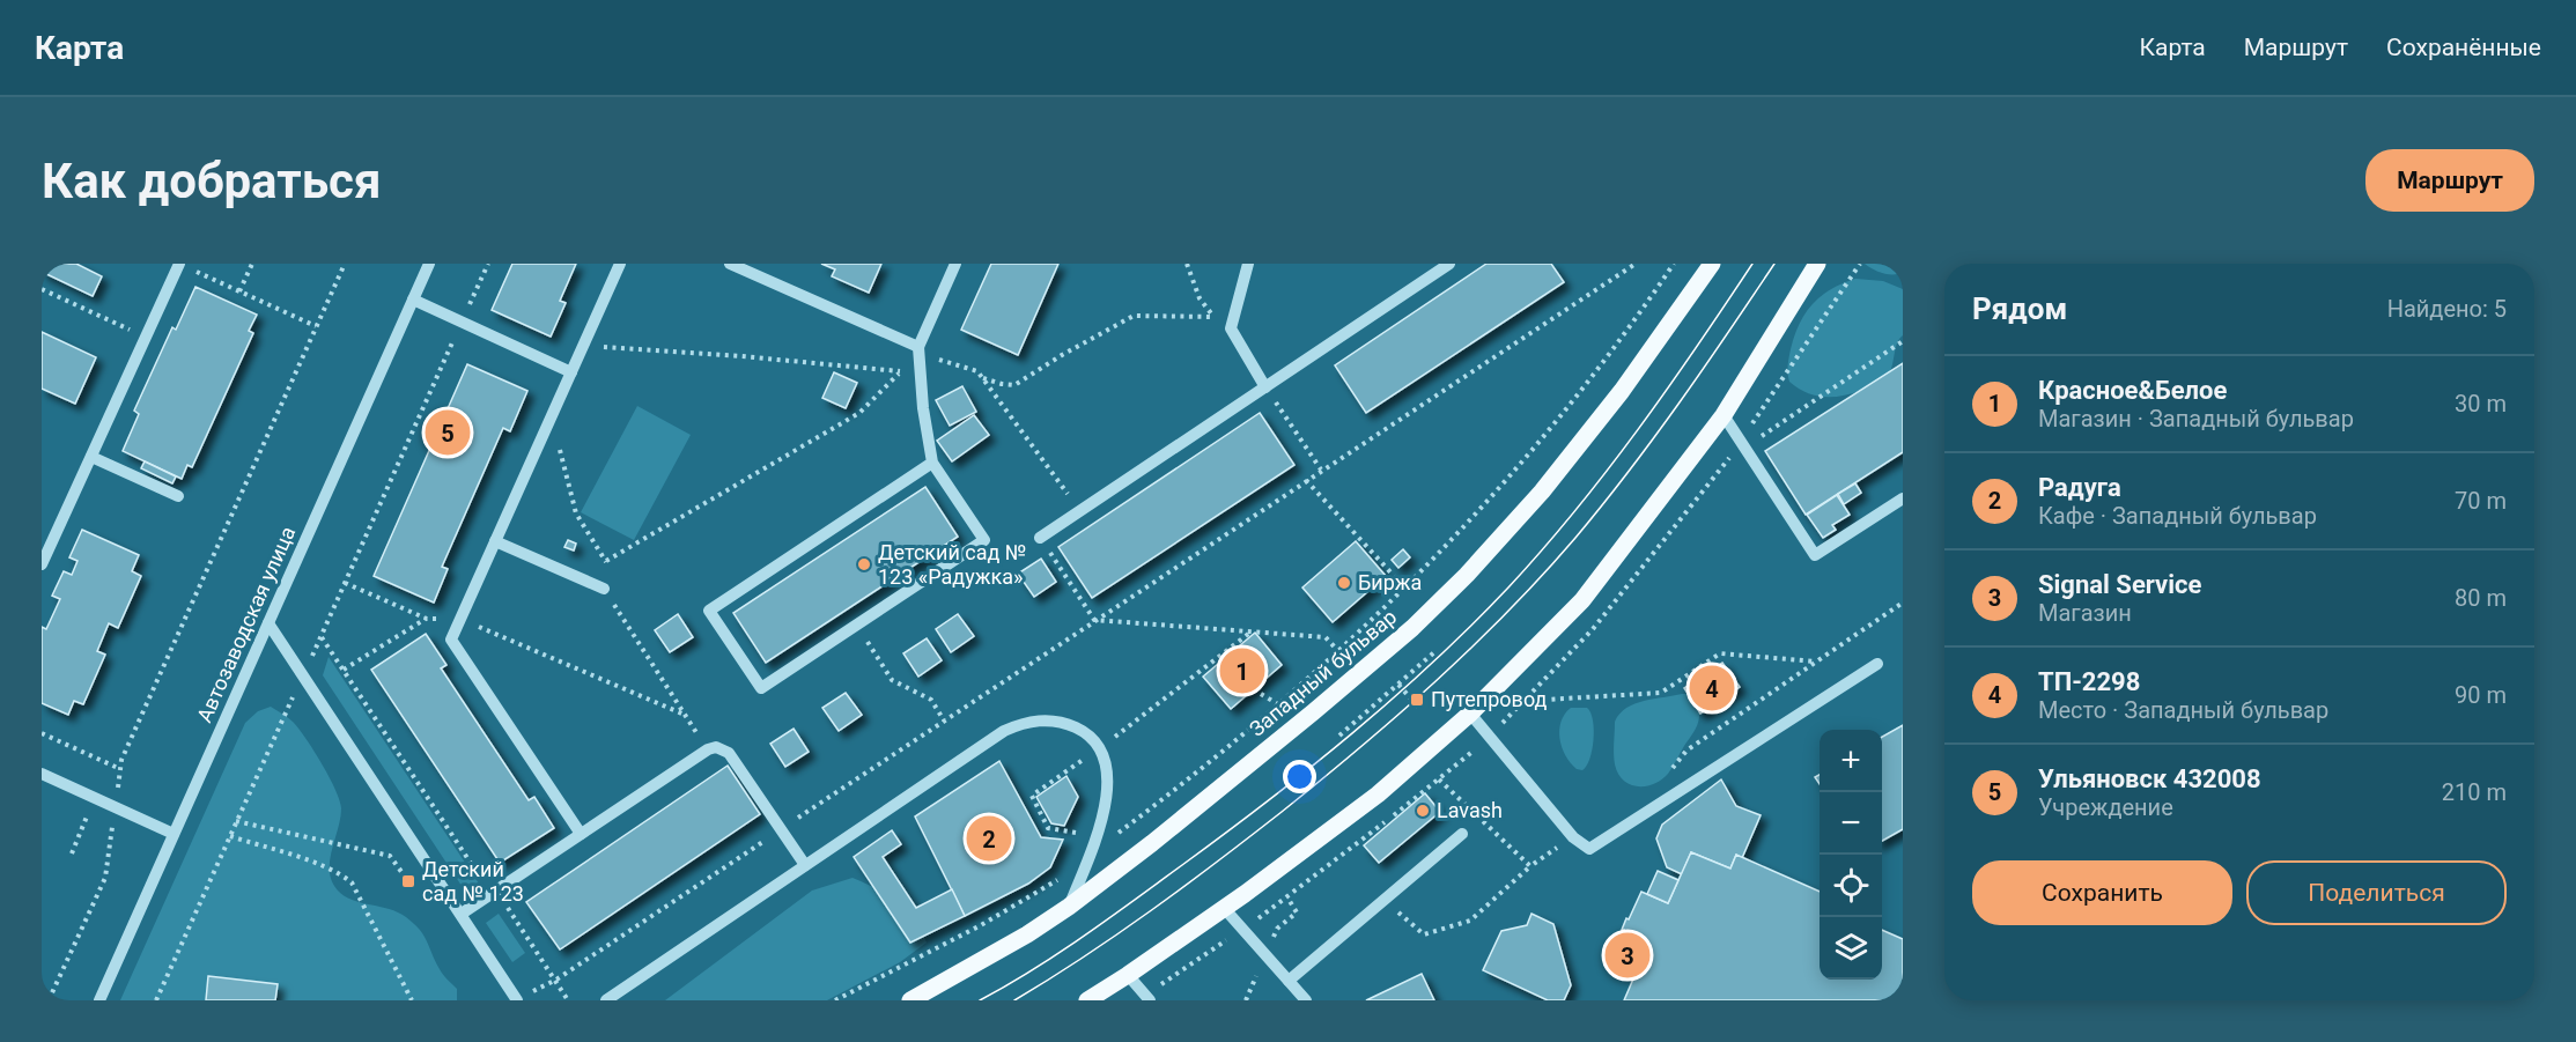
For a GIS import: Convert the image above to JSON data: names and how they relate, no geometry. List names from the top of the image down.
{
  "streets": {
    "main road": ["Западный бульвар"],
    "street": ["Автозаводская улица"]
  },
  "places": {
    "other": ["Детский сад № 123 «Радужка»", "Биржа", "Lavash"],
    "transit": ["Путепровод", "Детский сад № 123"]
  },
  "page": {
    "header": "Карта",
    "nav": ["Карта", "Маршрут", "Сохранённые"],
    "buttons": [
      "Маршрут",
      ["Сохранить", "Поделиться"]
    ],
    "title": "Как добраться",
    "heading": ["Рядом", "Найдено: 5"],
    "list": [
      {
        "mark": "1",
        "name": "Красное&Белое",
        "note": "Магазин · Западный бульвар",
        "value": "30 m"
      },
      {
        "mark": "2",
        "name": "Радуга",
        "note": "Кафе · Западный бульвар",
        "value": "70 m"
      },
      {
        "mark": "3",
        "name": "Signal Service",
        "note": "Магазин",
        "value": "80 m"
      },
      {
        "mark": "4",
        "name": "ТП-2298",
        "note": "Место · Западный бульвар",
        "value": "90 m"
      },
      {
        "mark": "5",
        "name": "Ульяновск 432008",
        "note": "Учреждение",
        "value": "210 m"
      }
    ],
    "pins": [
      "5",
      "1",
      "4",
      "2",
      "3"
    ],
    "map_buttons": ["+", "−"]
  }
}
